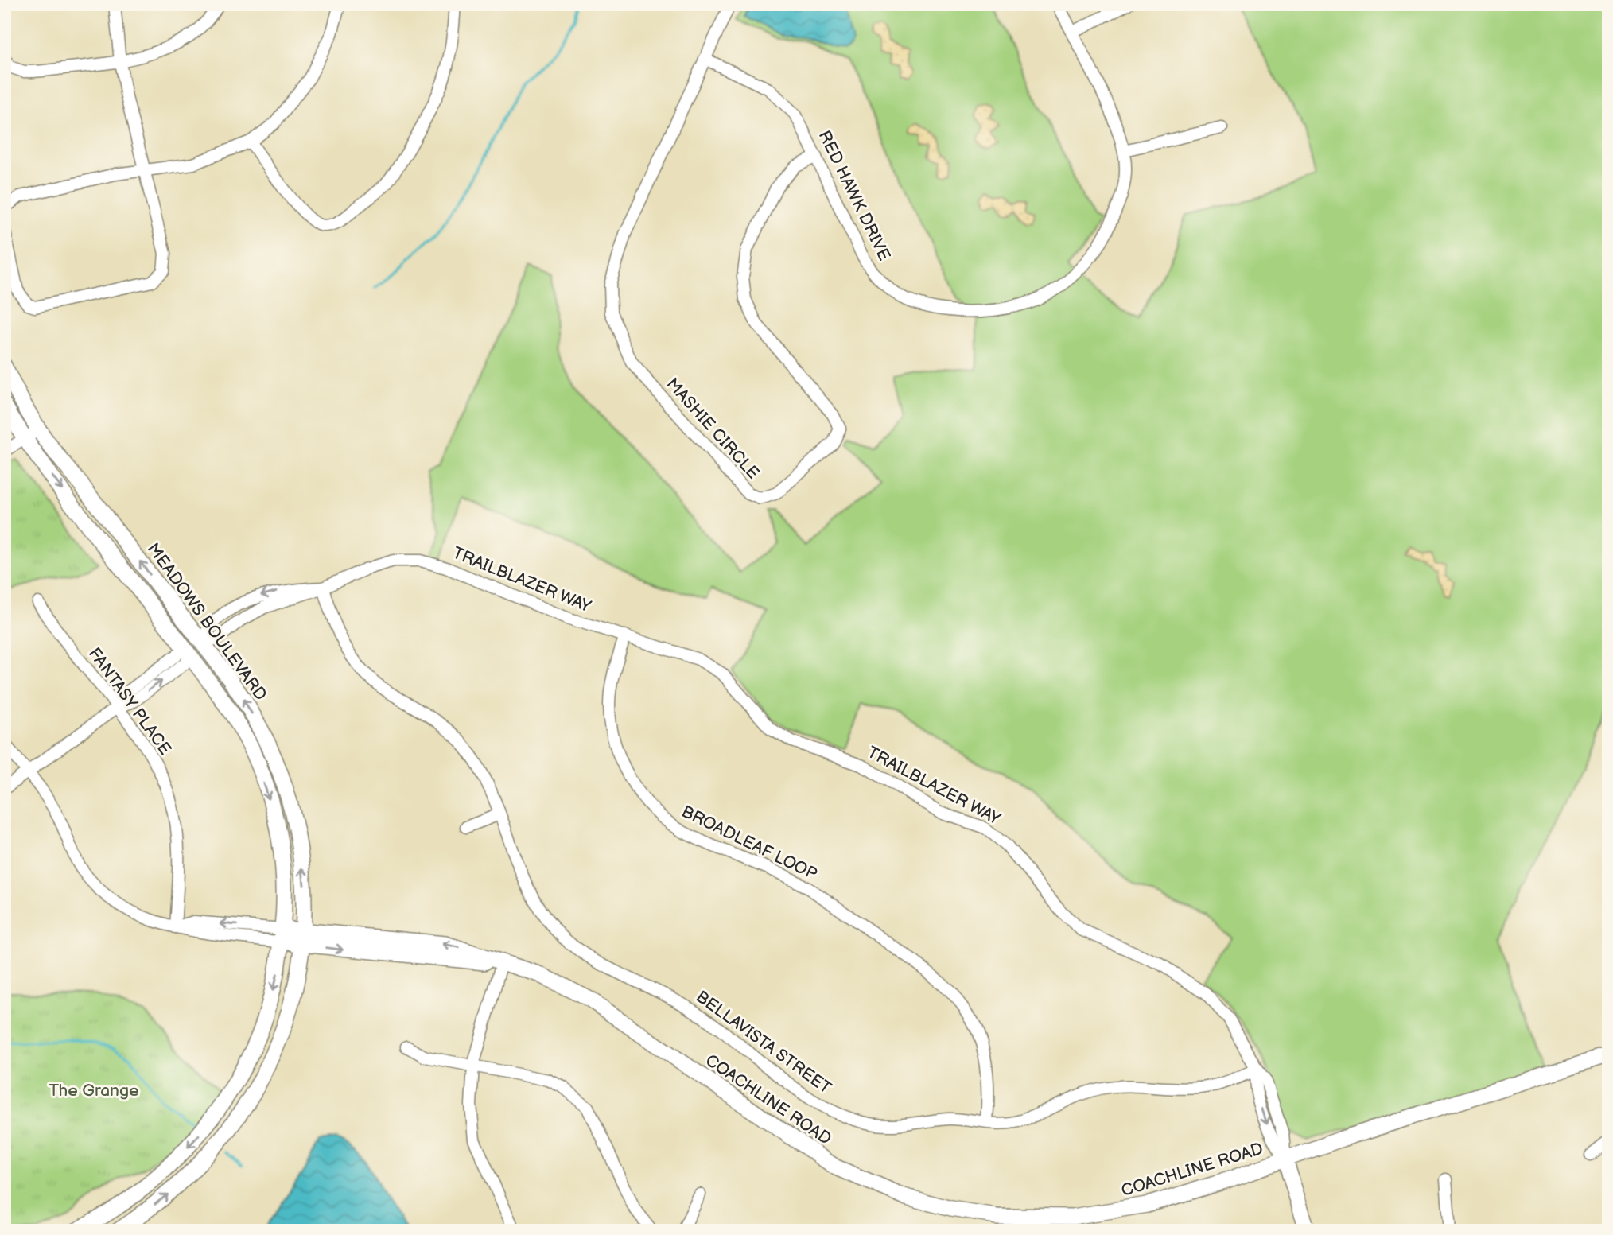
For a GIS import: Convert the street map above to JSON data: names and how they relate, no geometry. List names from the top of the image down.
{
  "streets": {
    "main road": ["MEADOWS BOULEVARD", "COACHLINE ROAD"],
    "street": [
      "RED HAWK DRIVE",
      "MASHIE CIRCLE",
      "TRAILBLAZER WAY",
      "FANTASY PLACE",
      "BROADLEAF LOOP",
      "BELLAVISTA STREET"
    ]
  },
  "crossings": [
    ["RED HAWK DRIVE", "MASHIE CIRCLE"],
    ["TRAILBLAZER WAY", "MEADOWS BOULEVARD"],
    ["TRAILBLAZER WAY", "BROADLEAF LOOP"],
    ["TRAILBLAZER WAY", "BELLAVISTA STREET"],
    ["TRAILBLAZER WAY", "COACHLINE ROAD"],
    ["MEADOWS BOULEVARD", "COACHLINE ROAD"],
    ["BROADLEAF LOOP", "BELLAVISTA STREET"]
  ],
  "parks": ["The Grange"]
}
